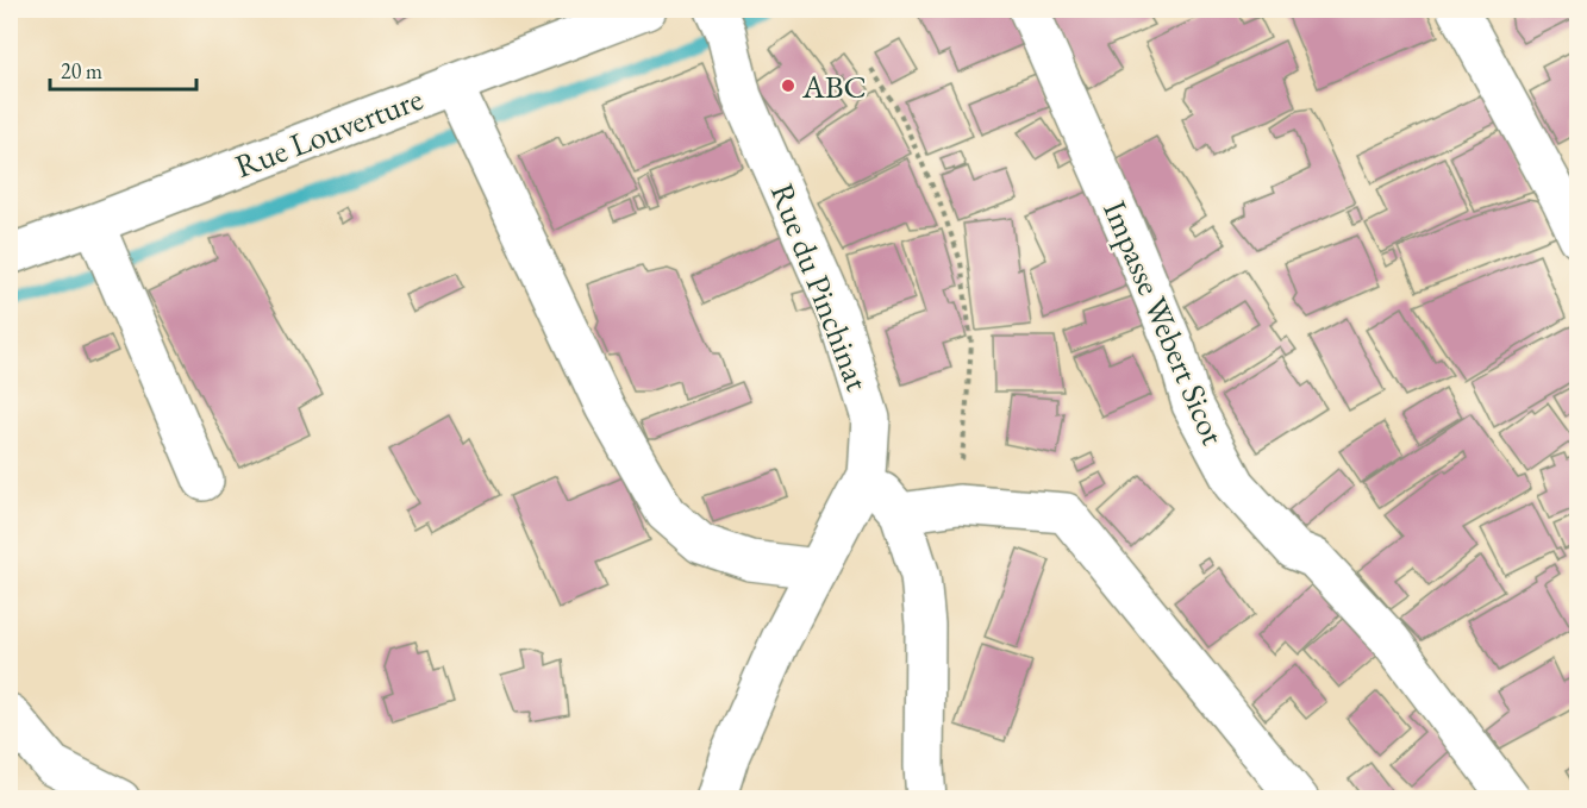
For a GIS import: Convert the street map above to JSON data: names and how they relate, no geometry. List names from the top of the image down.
{
  "streets": {
    "street": ["Rue Louverture", "Rue du Pinchinat", "Impasse Webert Sicot"]
  },
  "places": ["ABC"],
  "scale_bar": "20 m"
}
